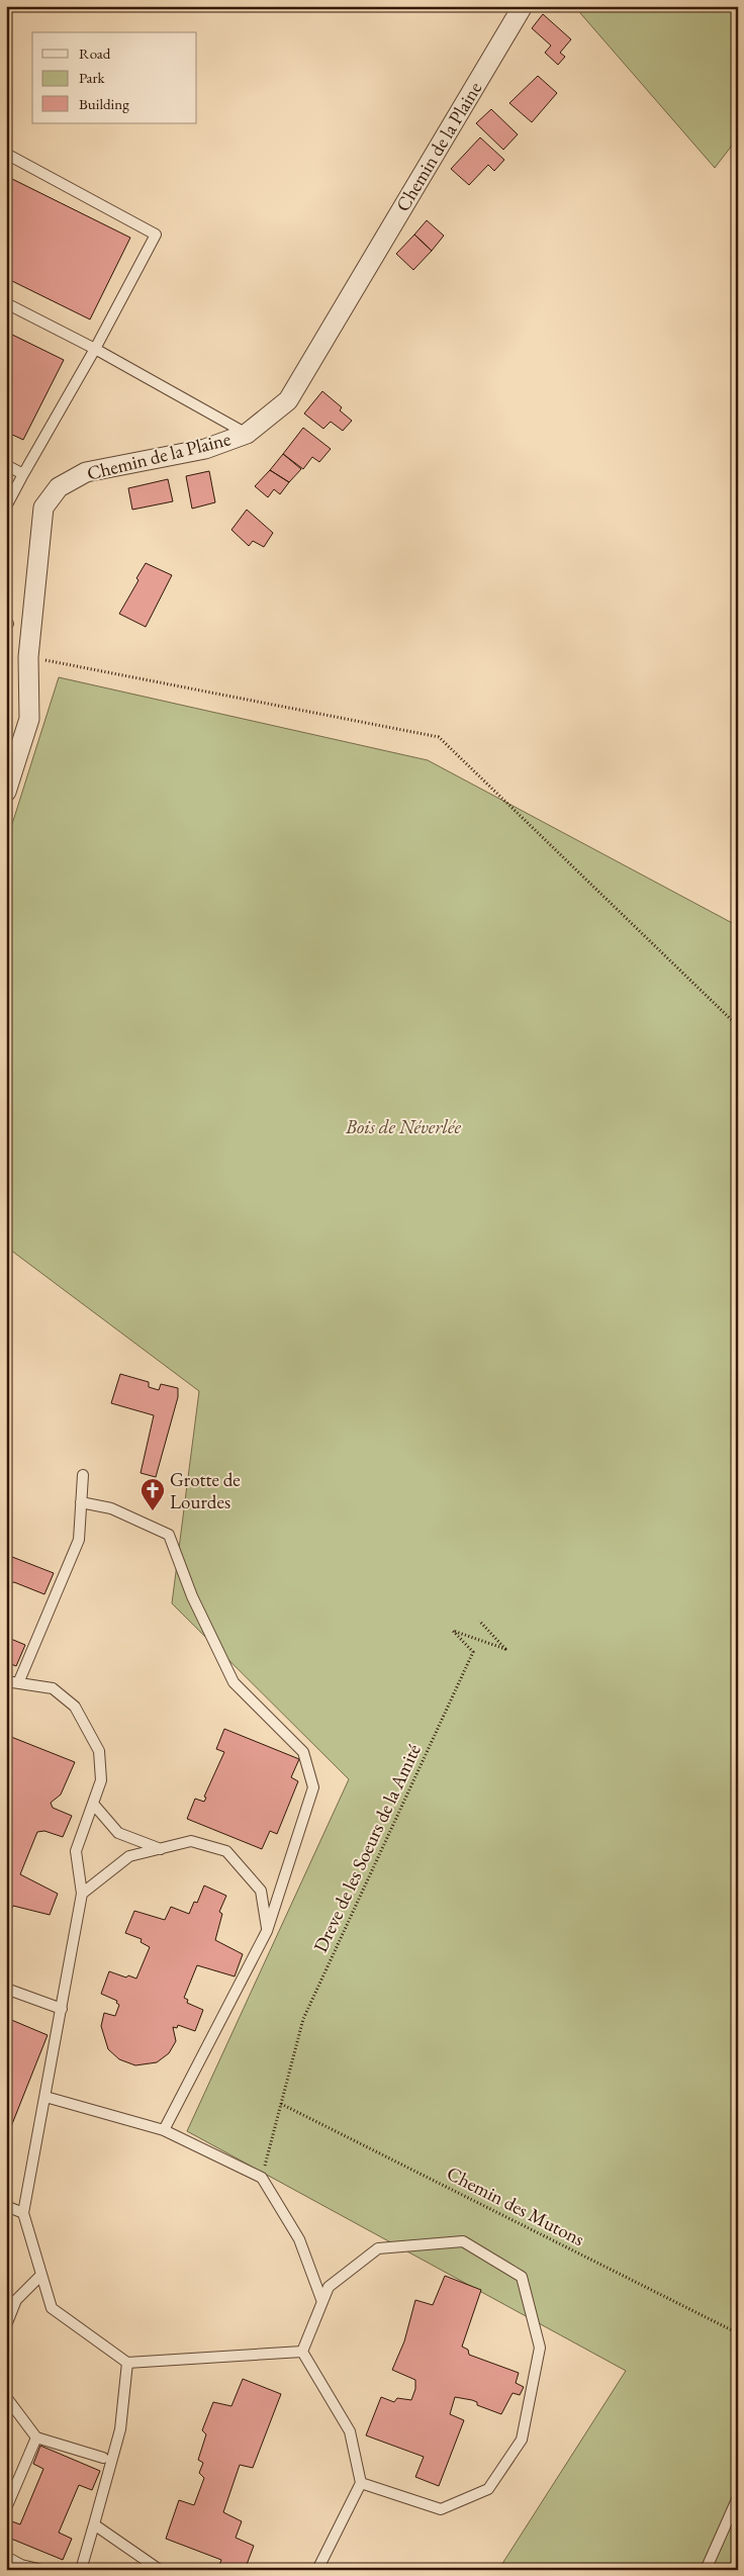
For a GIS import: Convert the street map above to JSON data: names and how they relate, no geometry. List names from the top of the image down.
{
  "streets": {
    "street": ["Chemin de la Plaine"],
    "path": ["Dreve de les Soeurs de la Amité", "Chemin des Mutons"]
  },
  "crossings": [
    ["Dreve de les Soeurs de la Amité", "Chemin des Mutons"]
  ],
  "parks": ["Bois de Néverlée"],
  "places": {
    "church": ["Grotte de Lourdes"]
  },
  "legend": ["Road", "Park", "Building"]
}
